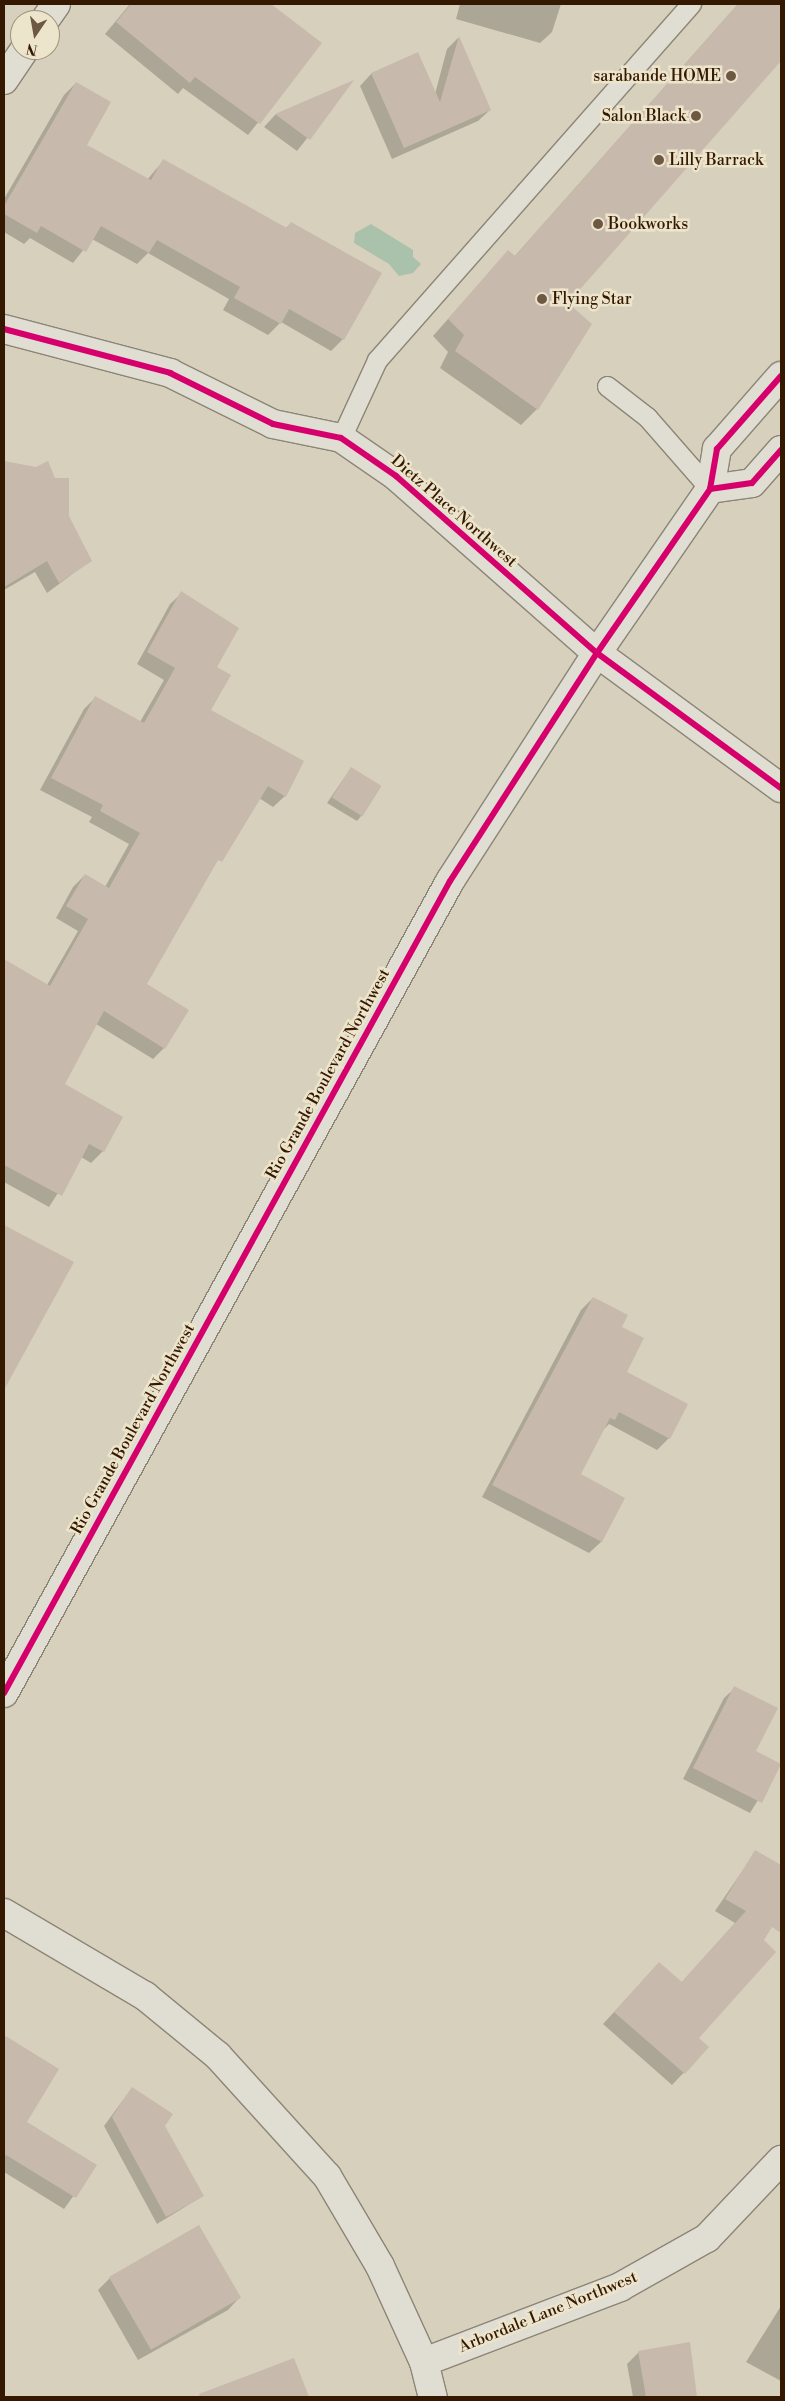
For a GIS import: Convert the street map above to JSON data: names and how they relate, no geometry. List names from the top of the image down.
{
  "streets": {
    "street": ["Dietz Place Northwest", "Rio Grande Boulevard Northwest", "Arbordale Lane Northwest"]
  },
  "crossings": [
    ["Dietz Place Northwest", "Rio Grande Boulevard Northwest"]
  ],
  "places": [
    "sarabande HOME",
    "Salon Black",
    "Lilly Barrack",
    "Bookworks",
    "Flying Star"
  ],
  "north": "bottom"
}
